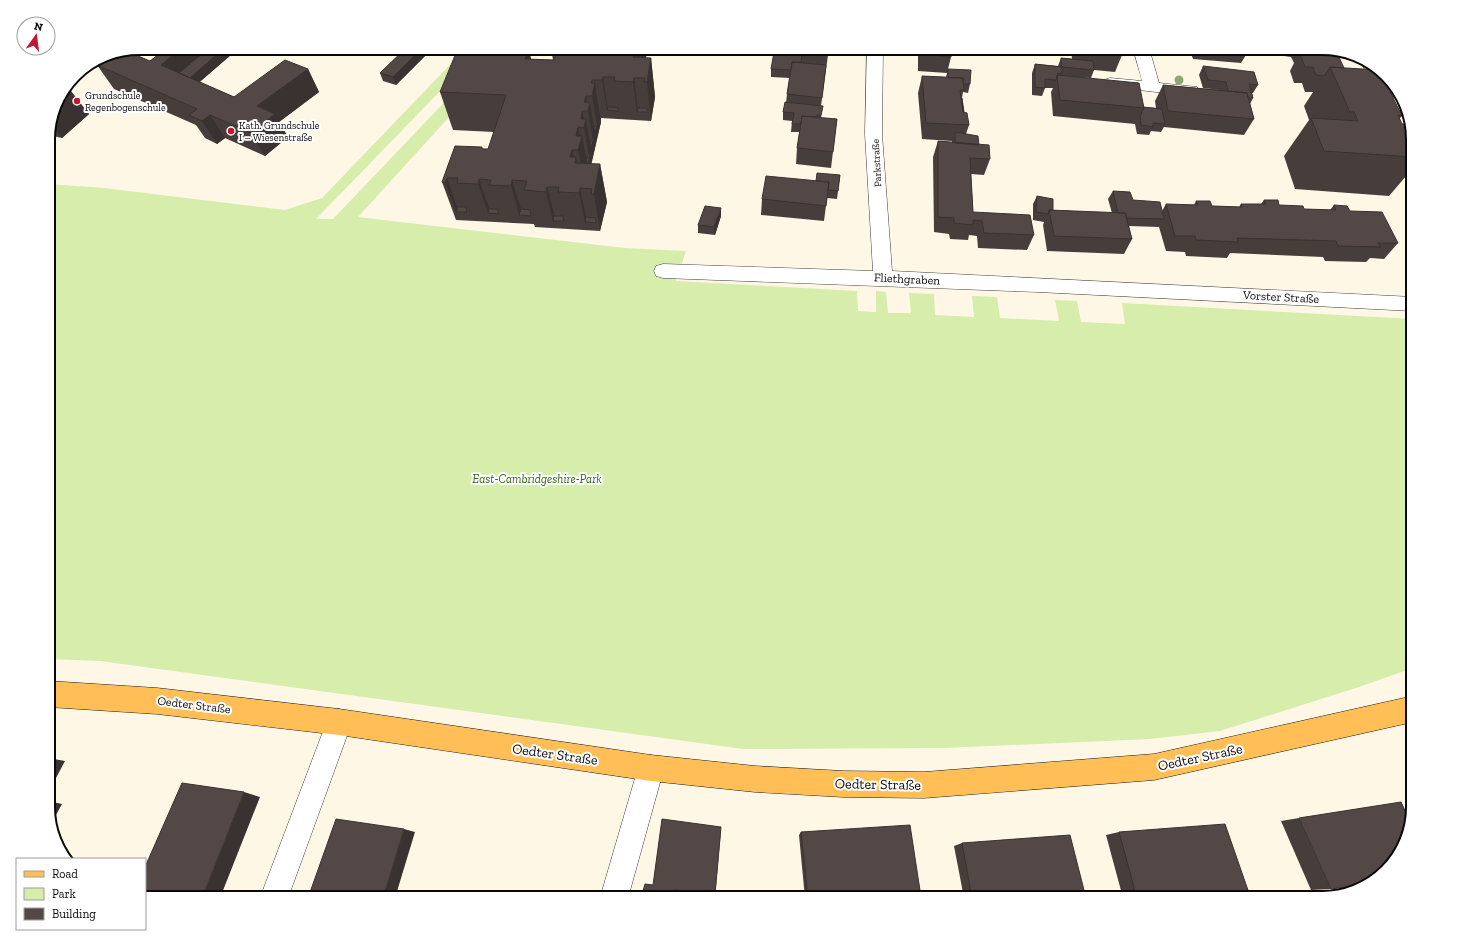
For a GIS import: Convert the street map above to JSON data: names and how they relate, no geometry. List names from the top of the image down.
{
  "streets": {
    "main road": ["Oedter Straße"],
    "street": ["Parkstraße", "Fliethgraben", "Vorster Straße"]
  },
  "crossings": [
    ["Parkstraße", "Fliethgraben"],
    ["Fliethgraben", "Vorster Straße"]
  ],
  "parks": ["East-Cambridgeshire-Park"],
  "places": ["Grundschule Regenbogenschule", "Kath. Grundschule I – Wiesenstraße"],
  "legend": ["Road", "Park", "Building"],
  "north": "top"
}
